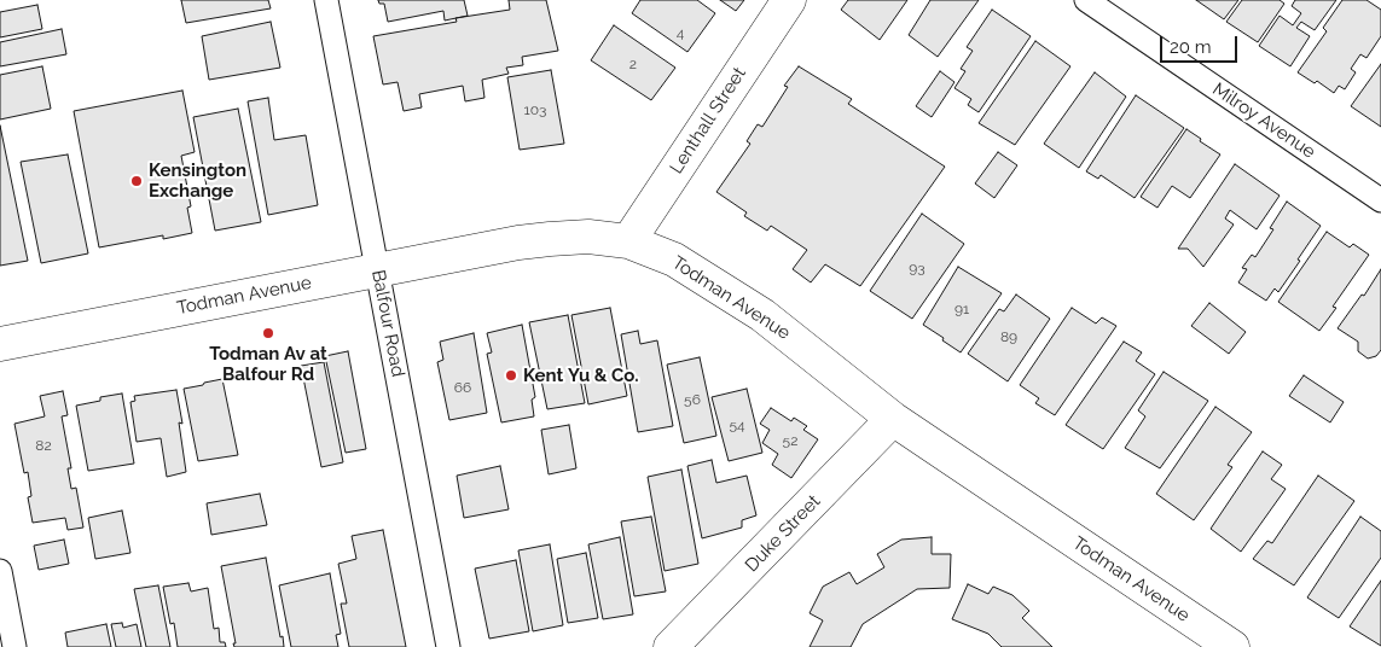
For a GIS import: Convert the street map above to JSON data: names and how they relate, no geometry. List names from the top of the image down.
{
  "streets": {
    "main road": ["Lenthall Street", "Todman Avenue", "Duke Street"],
    "street": ["Milroy Avenue", "Balfour Road"]
  },
  "crossings": [
    ["Lenthall Street", "Todman Avenue"],
    ["Todman Avenue", "Balfour Road"],
    ["Todman Avenue", "Duke Street"]
  ],
  "places": ["Kensington Exchange", "Todman Av at Balfour Rd", "Kent Yu & Co."],
  "house_numbers": [
    "4",
    "2",
    "103",
    "93",
    "91",
    "89",
    "66",
    "56",
    "54",
    "52",
    "82"
  ],
  "scale_bar": "20 m"
}
